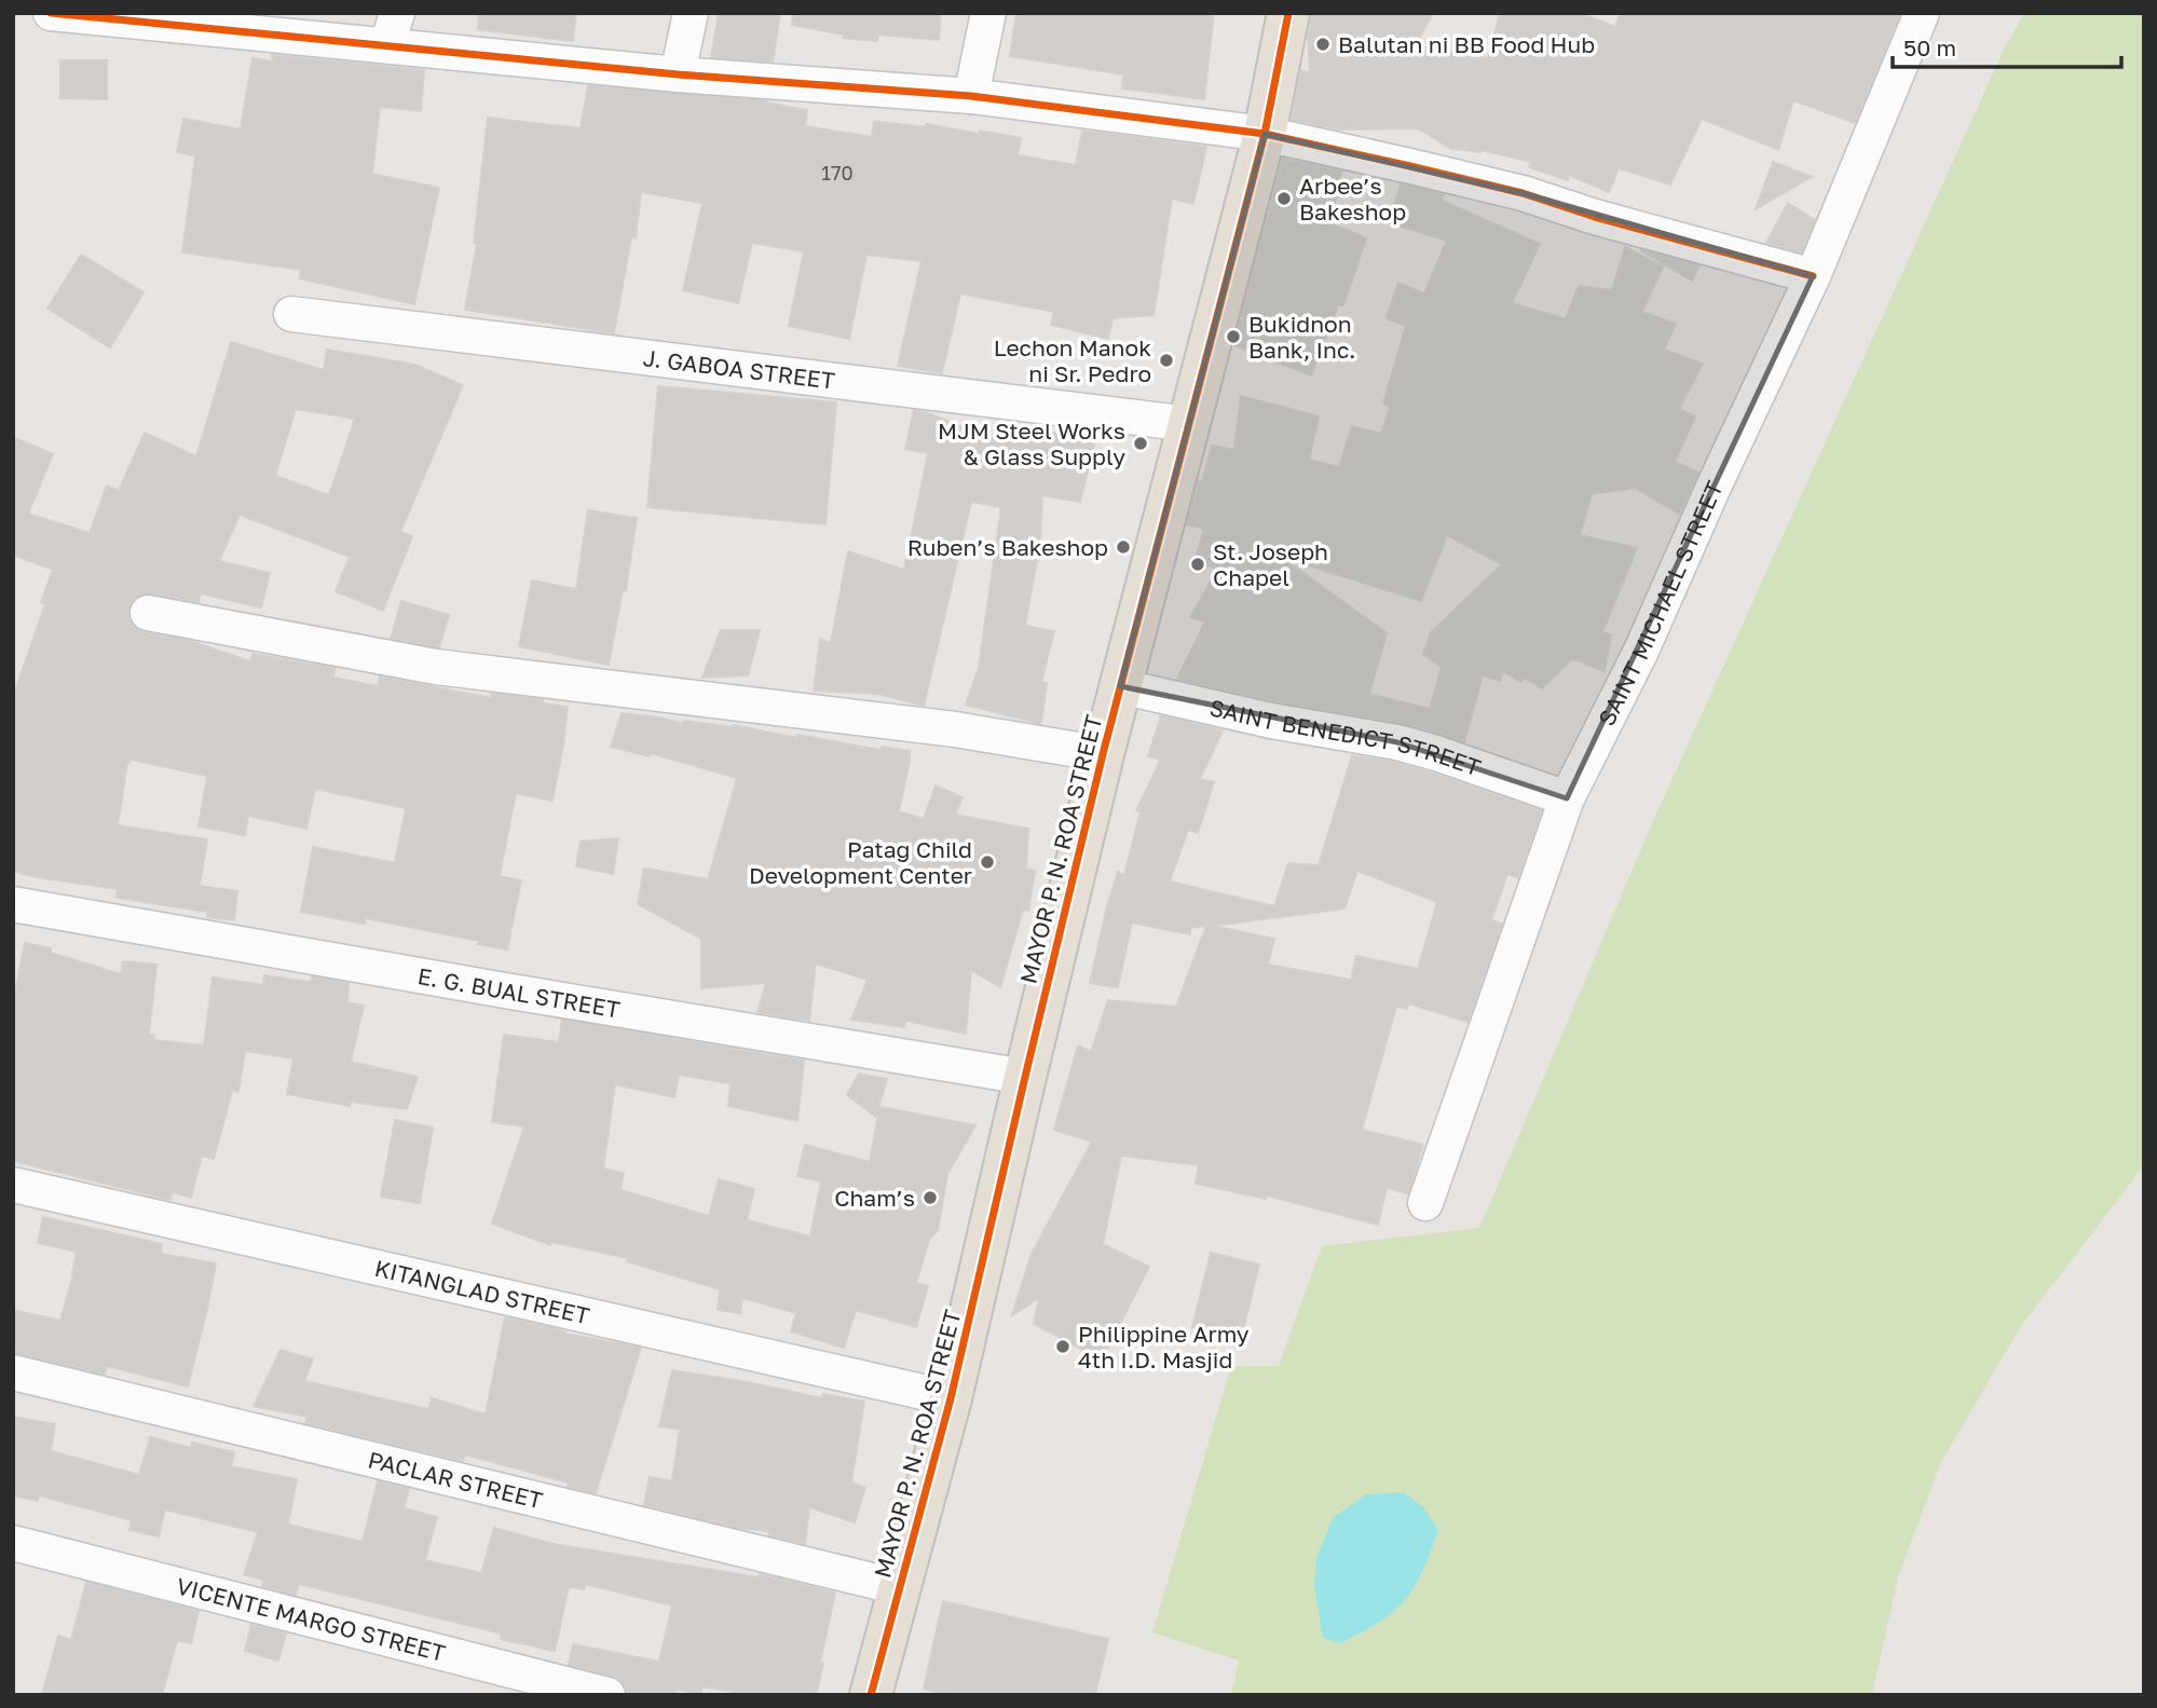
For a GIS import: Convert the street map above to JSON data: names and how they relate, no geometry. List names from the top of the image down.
{
  "streets": {
    "main road": ["MAYOR P. N. ROA STREET"],
    "street": [
      "J. GABOA STREET",
      "SAINT MICHAEL STREET",
      "SAINT BENEDICT STREET",
      "E. G. BUAL STREET",
      "KITANGLAD STREET",
      "PACLAR STREET",
      "VICENTE MARGO STREET"
    ]
  },
  "crossings": [
    ["J. GABOA STREET", "MAYOR P. N. ROA STREET"],
    ["SAINT MICHAEL STREET", "SAINT BENEDICT STREET"],
    ["SAINT BENEDICT STREET", "MAYOR P. N. ROA STREET"],
    ["MAYOR P. N. ROA STREET", "E. G. BUAL STREET"],
    ["MAYOR P. N. ROA STREET", "KITANGLAD STREET"],
    ["MAYOR P. N. ROA STREET", "PACLAR STREET"]
  ],
  "places": [
    "Balutan ni BB Food Hub",
    "Arbee’s Bakeshop",
    "Bukidnon Bank, Inc.",
    "Lechon Manok ni Sr. Pedro",
    "MJM Steel Works & Glass Supply",
    "Ruben’s Bakeshop",
    "St. Joseph Chapel",
    "Patag Child Development Center",
    "Cham’s",
    "Philippine Army 4th I.D. Masjid"
  ],
  "house_numbers": ["170"],
  "scale_bar": "50 m"
}
